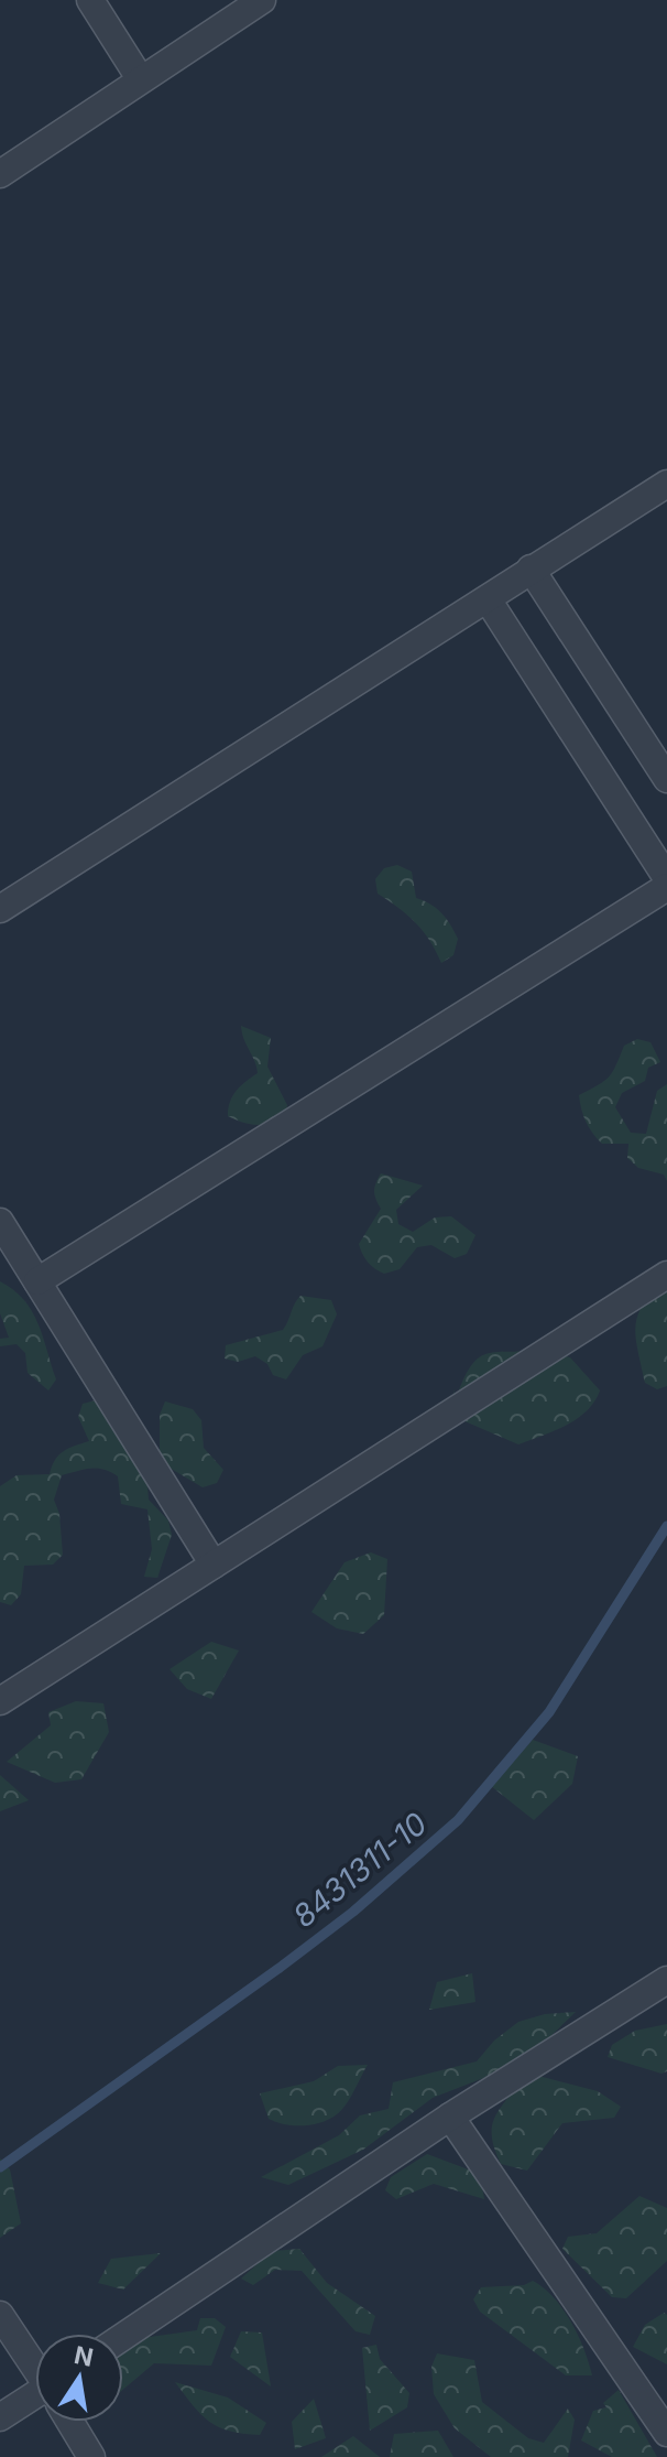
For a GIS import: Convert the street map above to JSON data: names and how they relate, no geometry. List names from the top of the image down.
{
  "water": ["8431311-10"],
  "north": "top"
}
